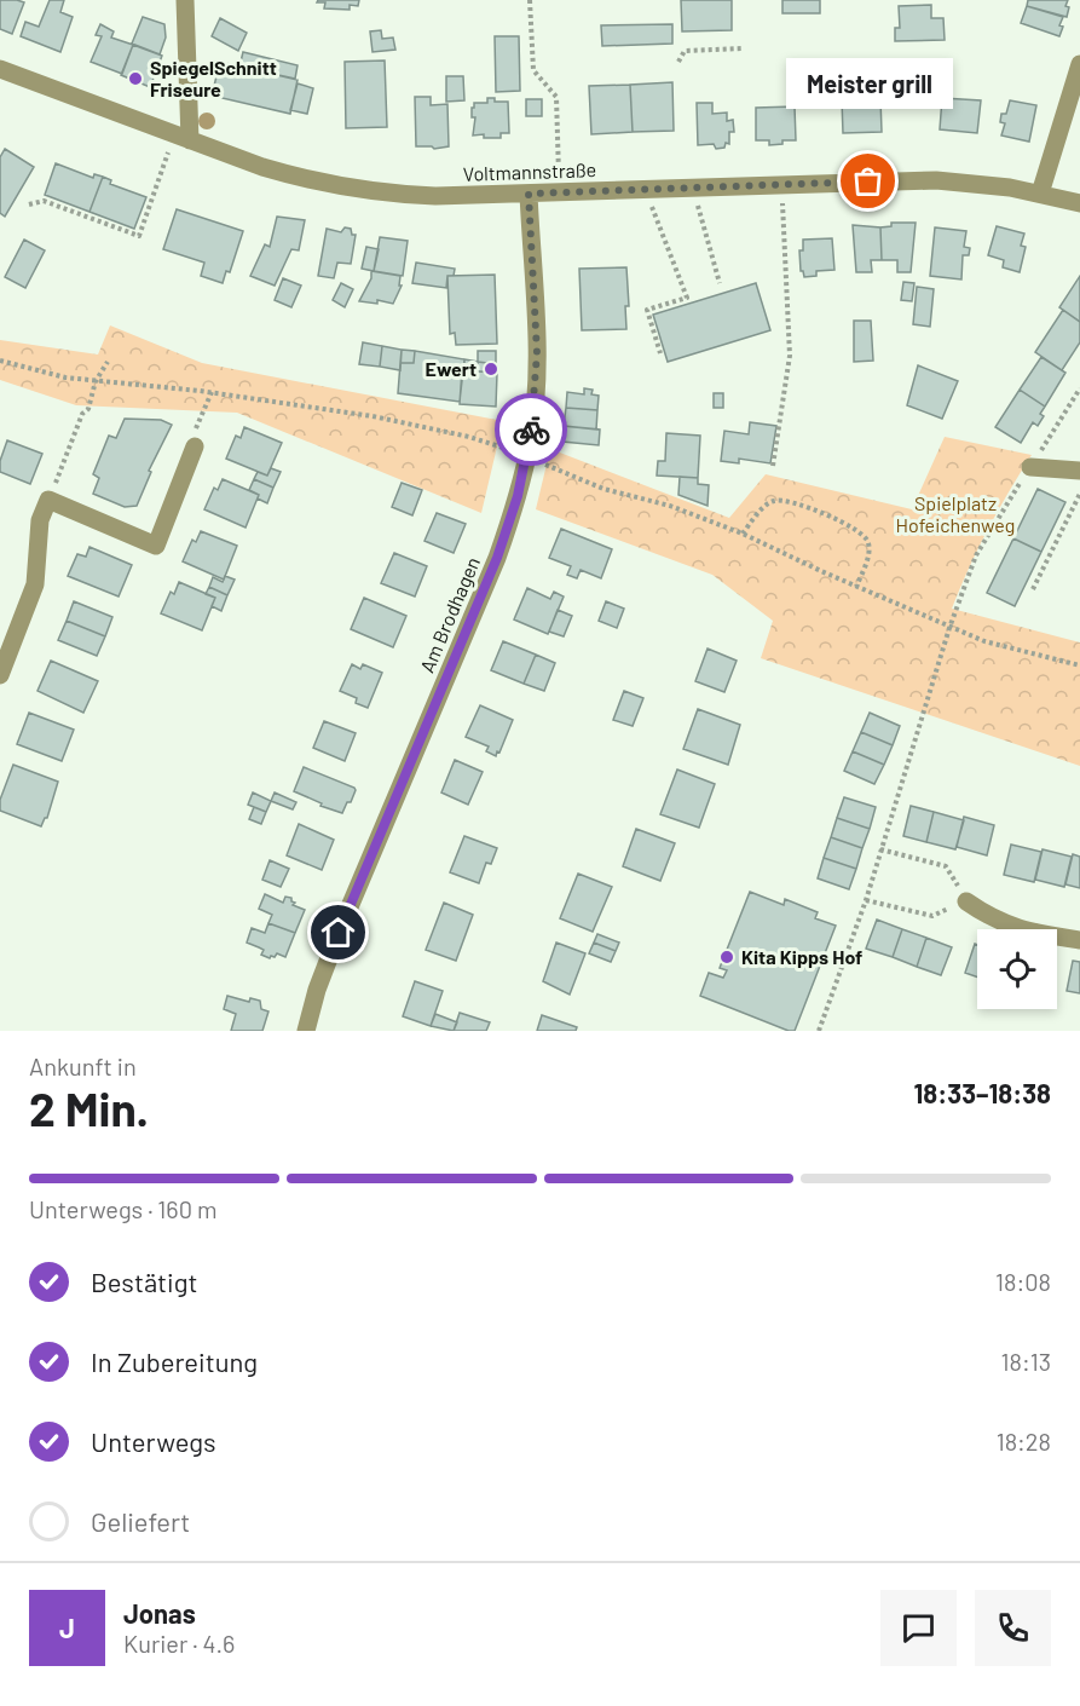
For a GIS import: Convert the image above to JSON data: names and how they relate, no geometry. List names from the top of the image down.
{
  "streets": {
    "street": ["Voltmannstraße", "Am Brodhagen"]
  },
  "crossings": [
    ["Voltmannstraße", "Am Brodhagen"]
  ],
  "parks": ["Spielplatz Hofeichenweg"],
  "places": [
    "SpiegelSchnitt Friseure",
    "Meister grill",
    "Ewert",
    "Kita Kipps Hof"
  ],
  "page": {
    "bubble": "Meister grill",
    "heading": ["2 Min.", "Ankunft in", "18:33–18:38"],
    "panel": ["Jonas", "Kurier · 4.6"],
    "bar": "Unterwegs · 160 m",
    "list": [
      ["Bestätigt", "18:08"],
      ["In Zubereitung", "18:13"],
      ["Unterwegs", "18:28"],
      "Geliefert"
    ],
    "round": "J"
  }
}
